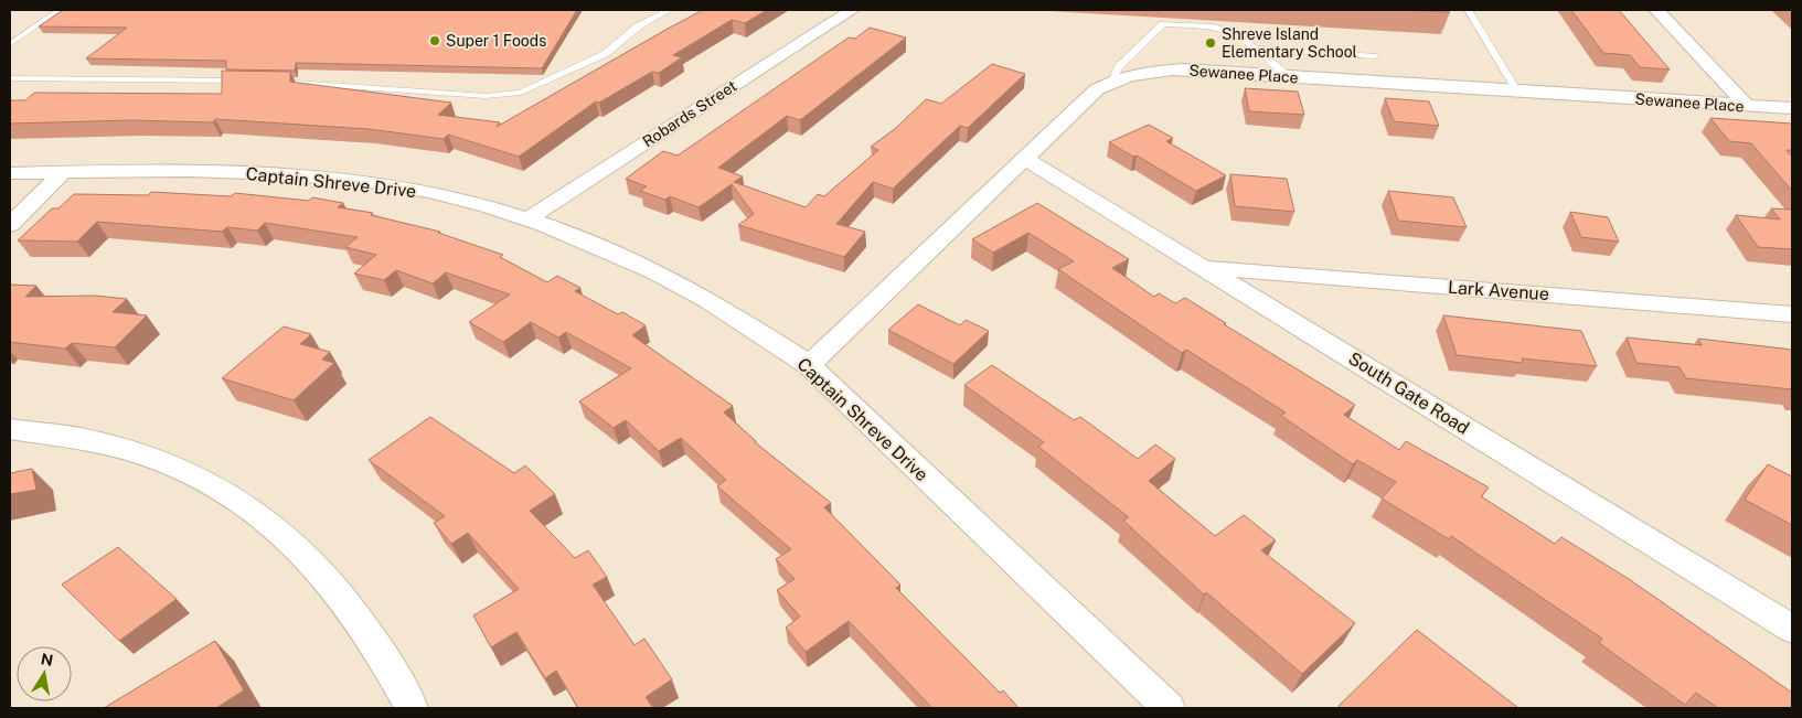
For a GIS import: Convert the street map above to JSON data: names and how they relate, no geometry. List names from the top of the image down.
{
  "streets": {
    "street": [
      "Sewanee Place",
      "Robards Street",
      "Captain Shreve Drive",
      "Lark Avenue",
      "South Gate Road"
    ]
  },
  "crossings": [
    ["Sewanee Place", "Captain Shreve Drive"],
    ["Sewanee Place", "South Gate Road"],
    ["Robards Street", "Captain Shreve Drive"],
    ["Lark Avenue", "South Gate Road"]
  ],
  "places": ["Super 1 Foods", "Shreve Island Elementary School"],
  "north": "top"
}
